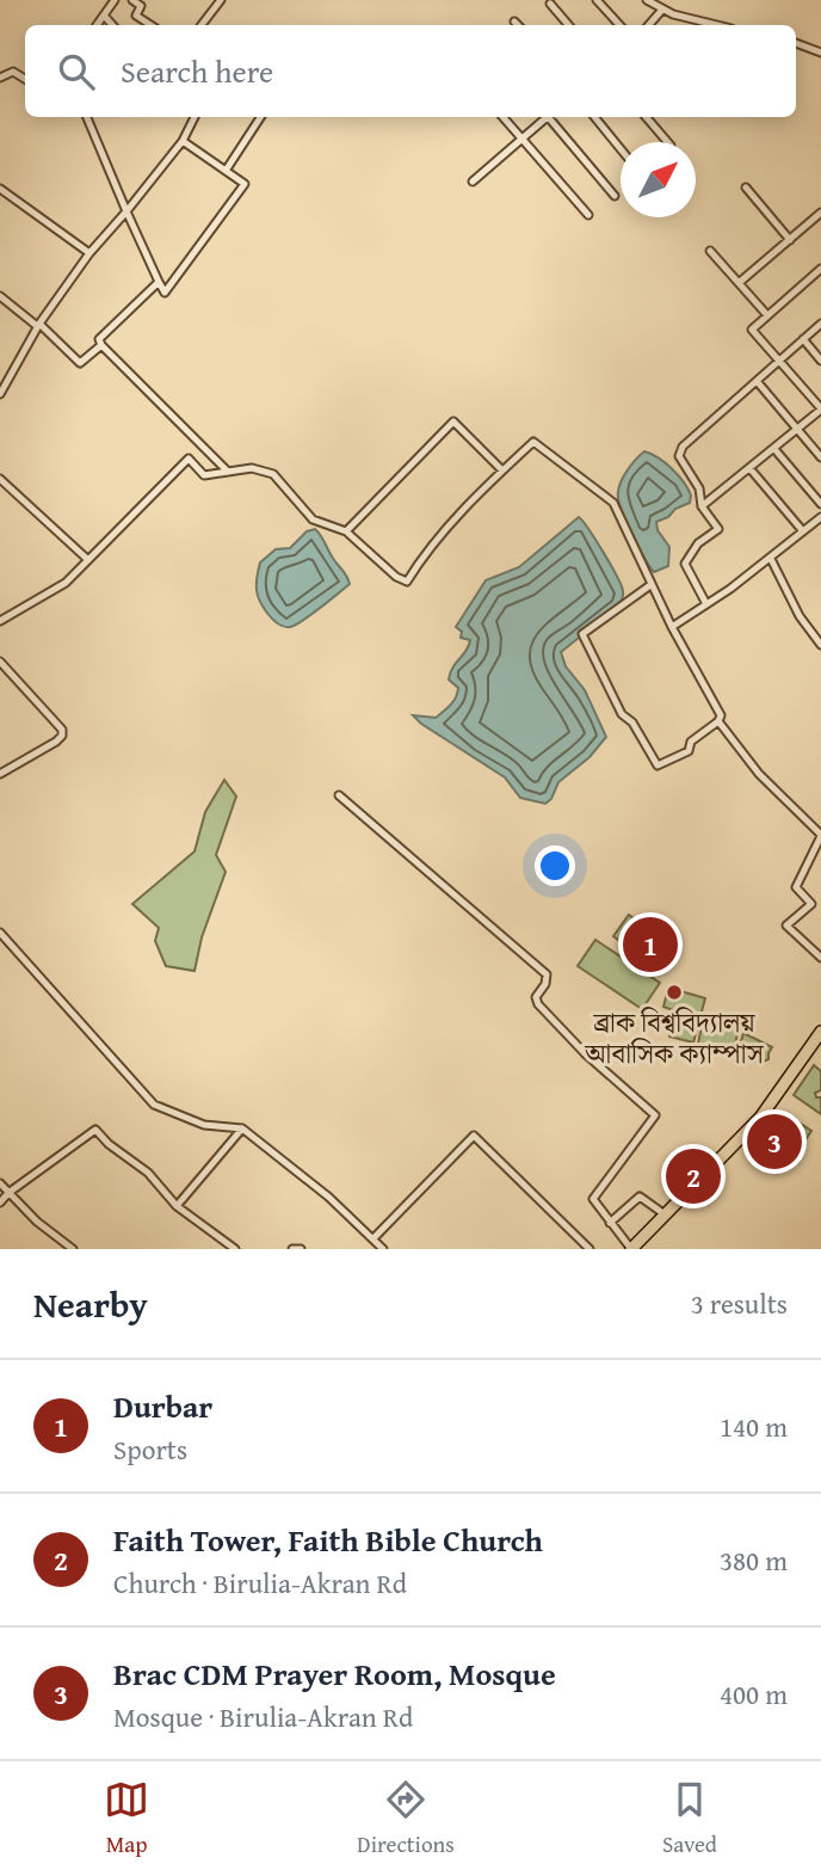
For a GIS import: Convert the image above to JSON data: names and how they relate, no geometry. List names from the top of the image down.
{
  "places": ["ব্রাক বিশ্ববিদ্যালয় আবাসিক ক্যাম্পাস"],
  "north": "top right",
  "page": {
    "search": "Search here",
    "pins": ["1", "3", "2"],
    "heading": ["Nearby", "3 results"],
    "list": [
      {
        "mark": "1",
        "name": "Durbar",
        "note": "Sports",
        "value": "140 m"
      },
      {
        "mark": "2",
        "name": "Faith Tower, Faith Bible Church",
        "note": "Church · Birulia-Akran Rd",
        "value": "380 m"
      },
      {
        "mark": "3",
        "name": "Brac CDM Prayer Room, Mosque",
        "note": "Mosque · Birulia-Akran Rd",
        "value": "400 m"
      }
    ],
    "nav": ["Map", "Directions", "Saved"]
  }
}
